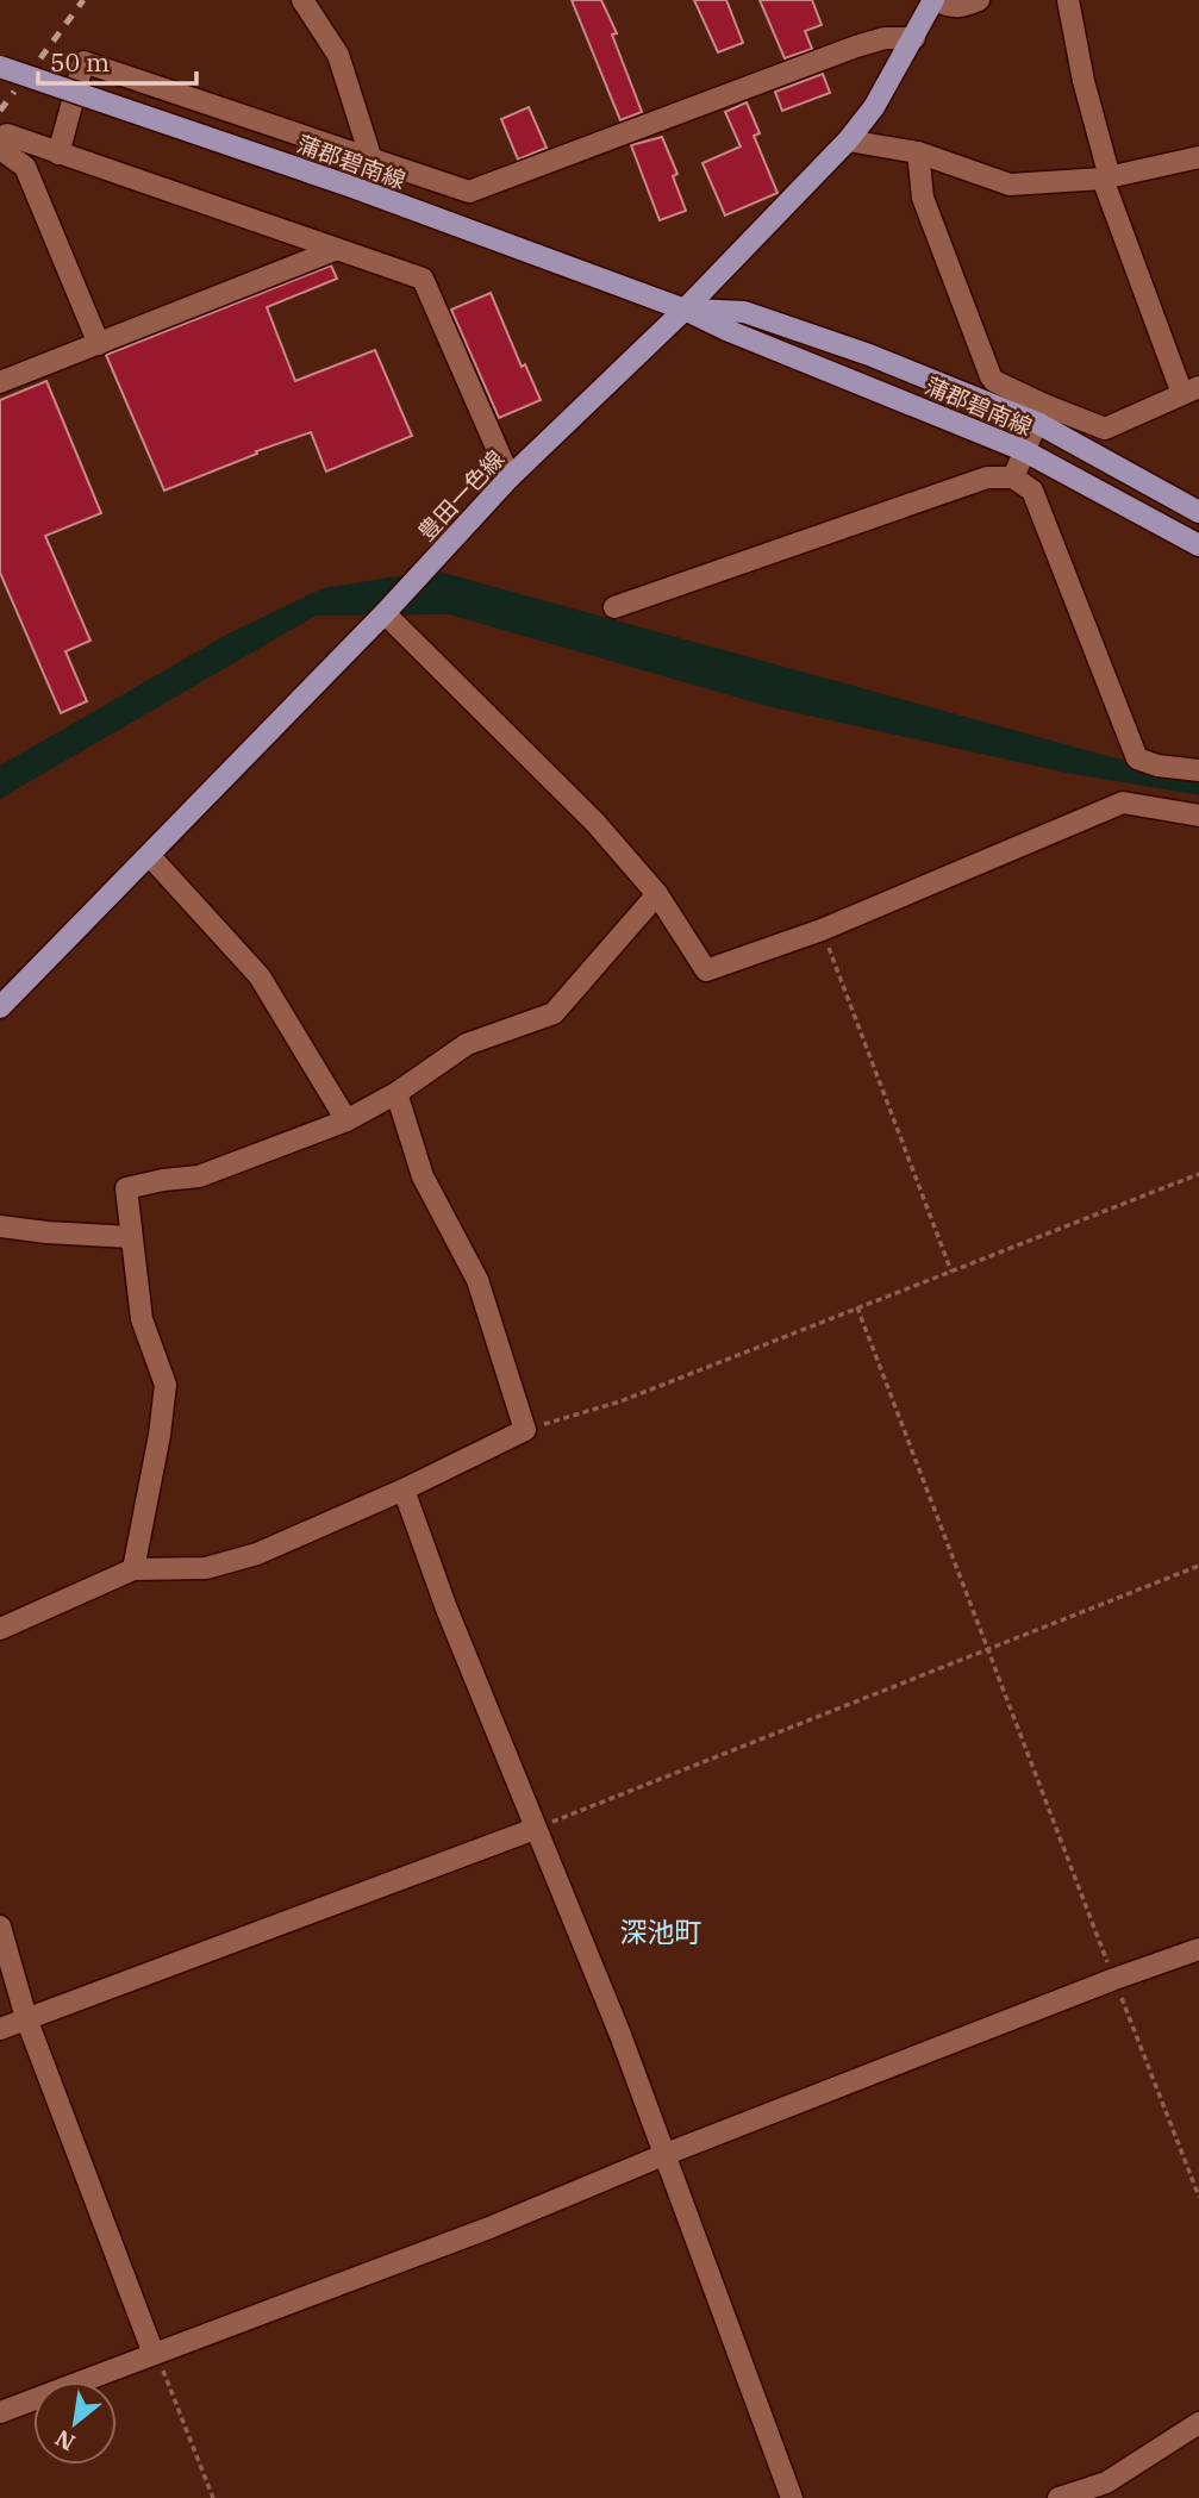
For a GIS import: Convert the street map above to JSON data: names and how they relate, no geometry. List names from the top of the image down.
{
  "streets": {
    "main road": ["蒲郡碧南線", "豊田一色線"]
  },
  "crossings": [
    ["蒲郡碧南線", "豊田一色線"]
  ],
  "districts": ["深池町"],
  "scale_bar": "50 m",
  "north": "bottom left"
}
